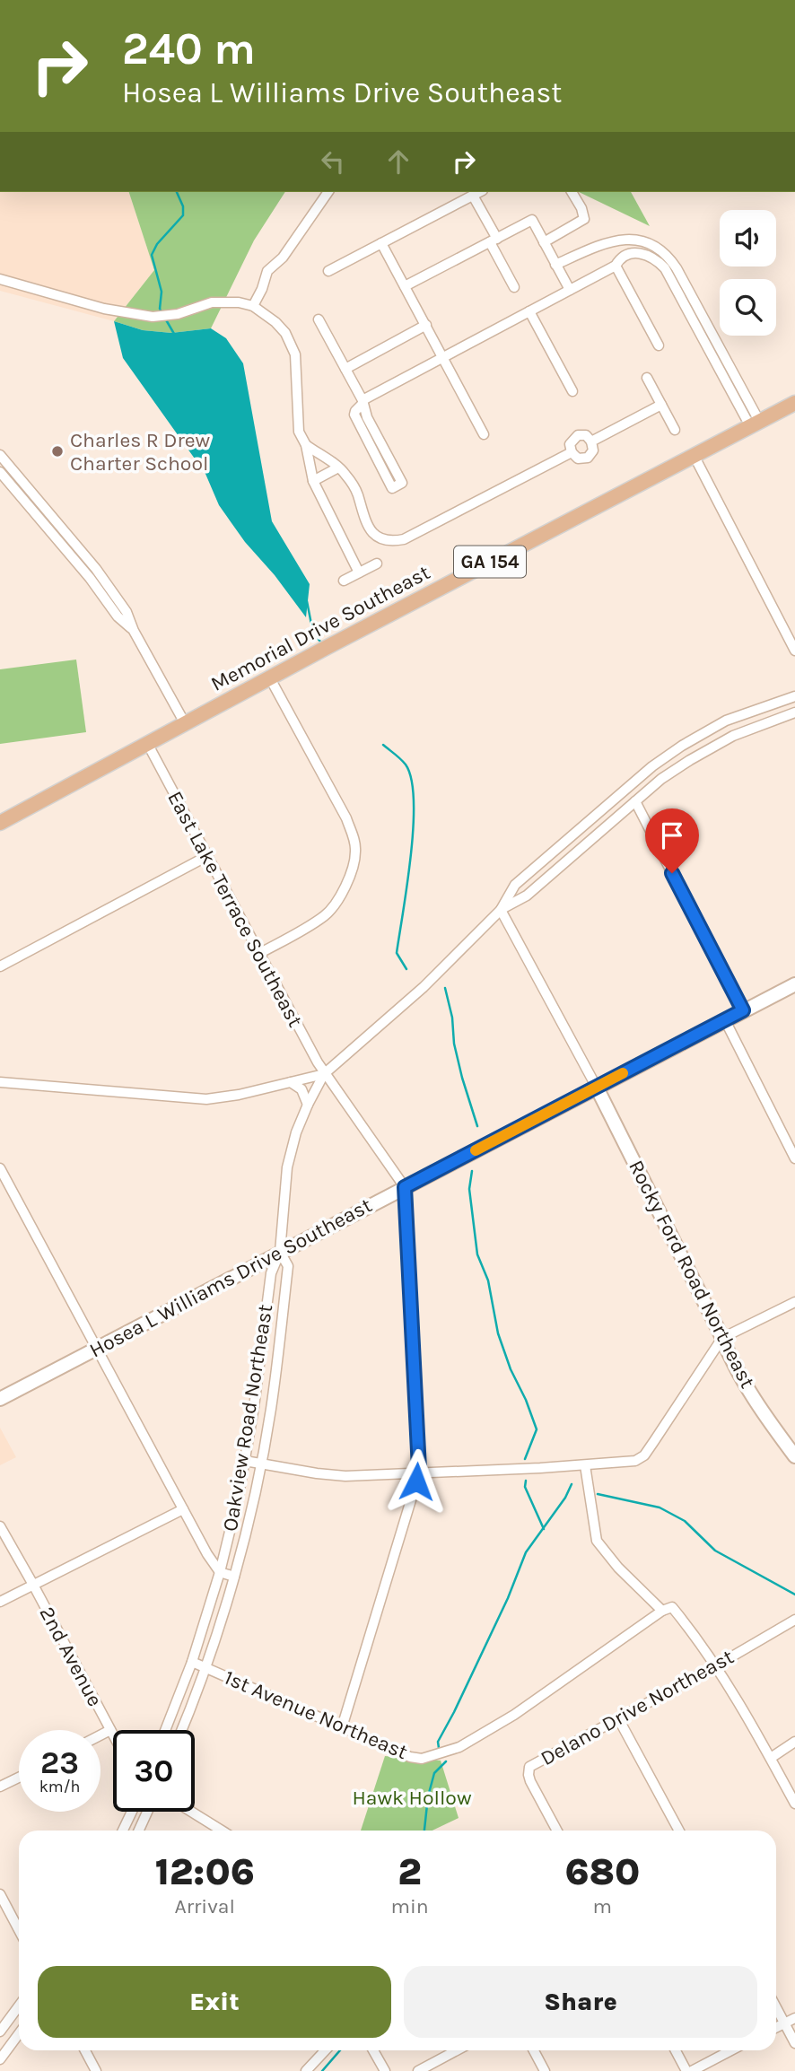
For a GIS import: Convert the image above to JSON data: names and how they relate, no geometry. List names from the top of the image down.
{
  "streets": {
    "main road": ["GA 154", "Memorial Drive Southeast"],
    "street": [
      "East Lake Terrace Southeast",
      "Rocky Ford Road Northeast",
      "Hosea L Williams Drive Southeast",
      "Oakview Road Northeast",
      "2nd Avenue",
      "Delano Drive Northeast",
      "1st Avenue Northeast"
    ]
  },
  "crossings": [
    ["Memorial Drive Southeast", "East Lake Terrace Southeast"],
    ["East Lake Terrace Southeast", "Hosea L Williams Drive Southeast"],
    ["Rocky Ford Road Northeast", "Hosea L Williams Drive Southeast"],
    ["Hosea L Williams Drive Southeast", "Oakview Road Northeast"],
    ["Oakview Road Northeast", "1st Avenue Northeast"]
  ],
  "parks": ["Hawk Hollow"],
  "places": ["Charles R Drew Charter School"],
  "page": {
    "turn": ["240 m", "Hosea L Williams Drive Southeast"],
    "speed": "23 km/h",
    "limit": "30",
    "eta": [
      "12:06",
      "Arrival",
      "2",
      "min",
      "680",
      "m"
    ],
    "buttons": ["Exit", "Share"]
  }
}
